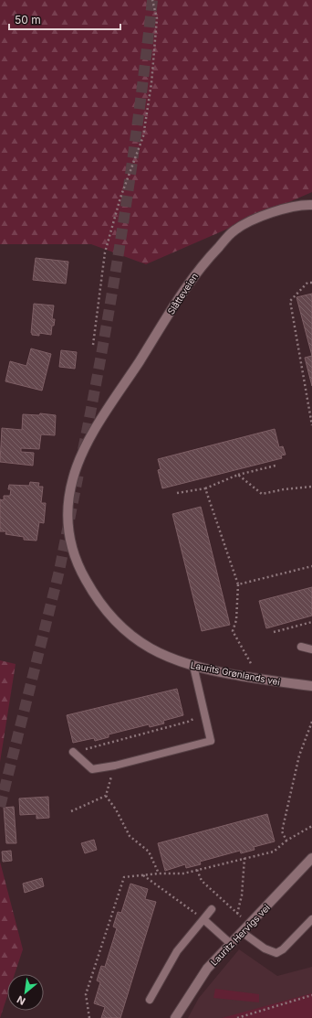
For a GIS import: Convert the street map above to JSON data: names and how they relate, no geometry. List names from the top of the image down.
{
  "streets": {
    "street": ["Slåtteveien", "Laurits Grønlands vei", "Lauritz Hervigs vei"]
  },
  "crossings": [
    ["Slåtteveien", "Laurits Grønlands vei"]
  ],
  "scale_bar": "50 m",
  "north": "bottom left"
}
